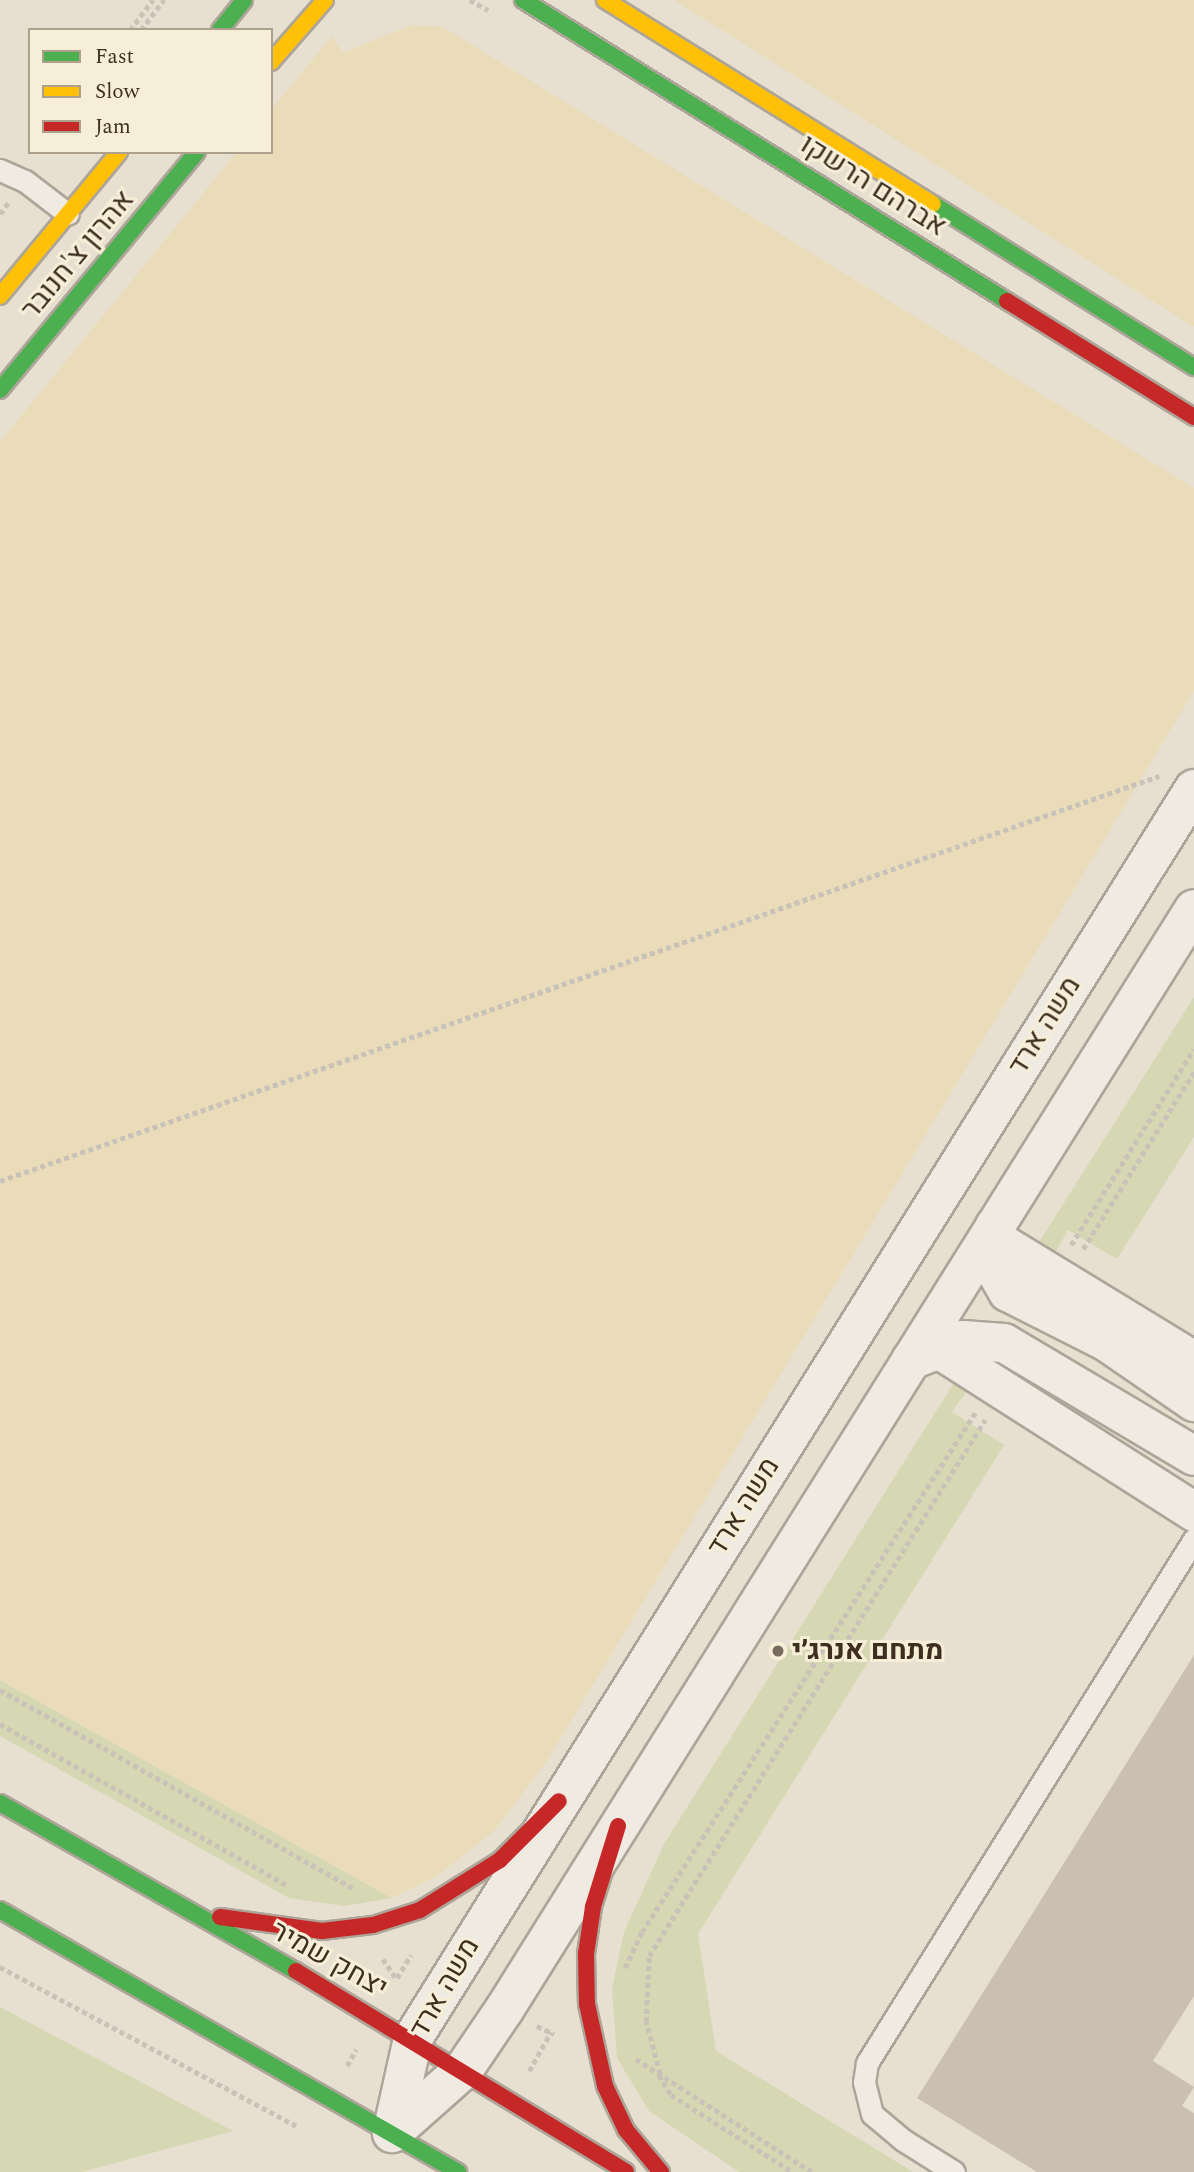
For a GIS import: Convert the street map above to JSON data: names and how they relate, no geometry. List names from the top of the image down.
{
  "streets": {
    "street": [
      "אברהם הרשקו",
      "אהרון צ'חנובר",
      "משה ארד",
      "יצחק שמיר"
    ]
  },
  "crossings": [
    ["משה ארד", "יצחק שמיר"]
  ],
  "places": ["מתחם אנרג׳י"],
  "legend": ["Fast", "Slow", "Jam"]
}
